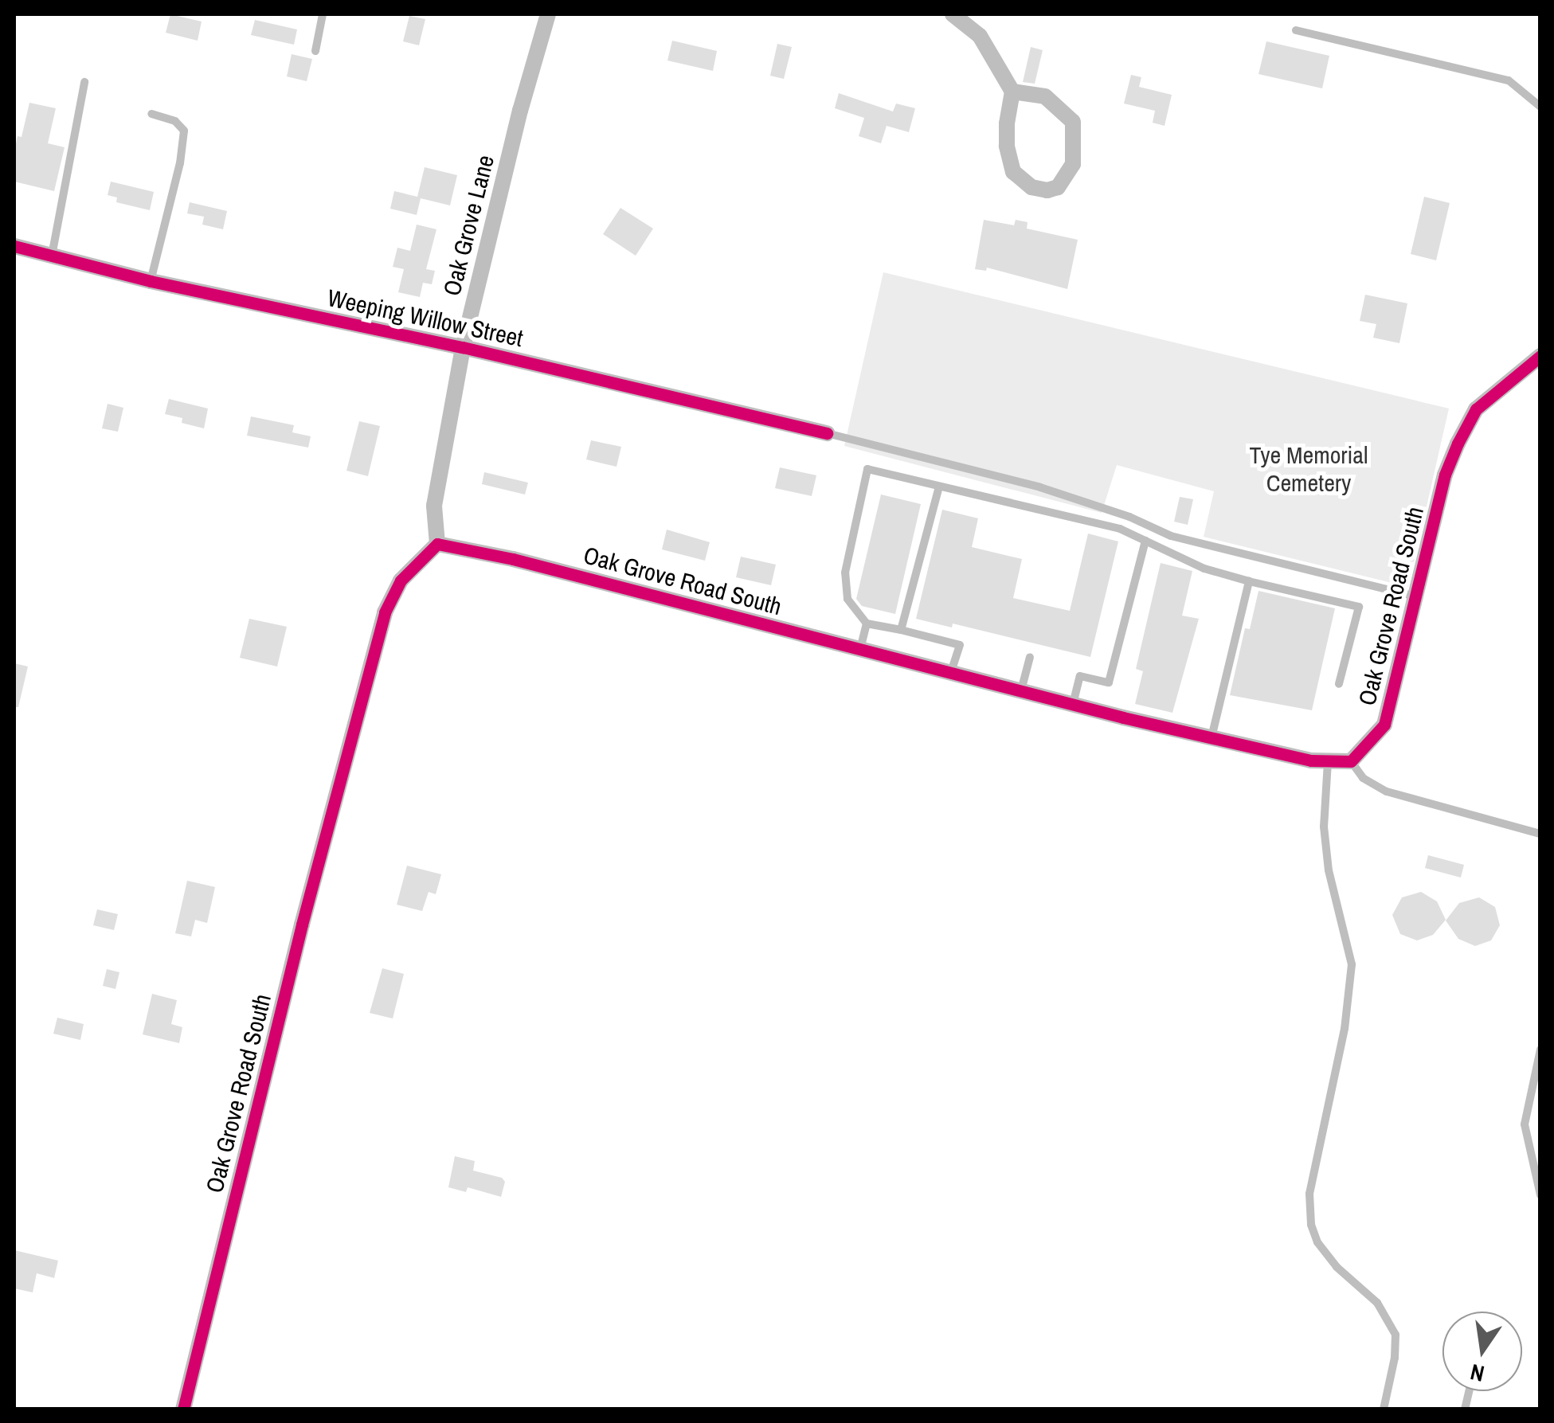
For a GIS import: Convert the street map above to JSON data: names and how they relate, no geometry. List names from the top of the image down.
{
  "streets": {
    "street": ["Oak Grove Lane", "Weeping Willow Street", "Oak Grove Road South"]
  },
  "crossings": [
    ["Oak Grove Lane", "Weeping Willow Street"],
    ["Oak Grove Lane", "Oak Grove Road South"]
  ],
  "parks": ["Tye Memorial Cemetery"],
  "north": "bottom"
}
